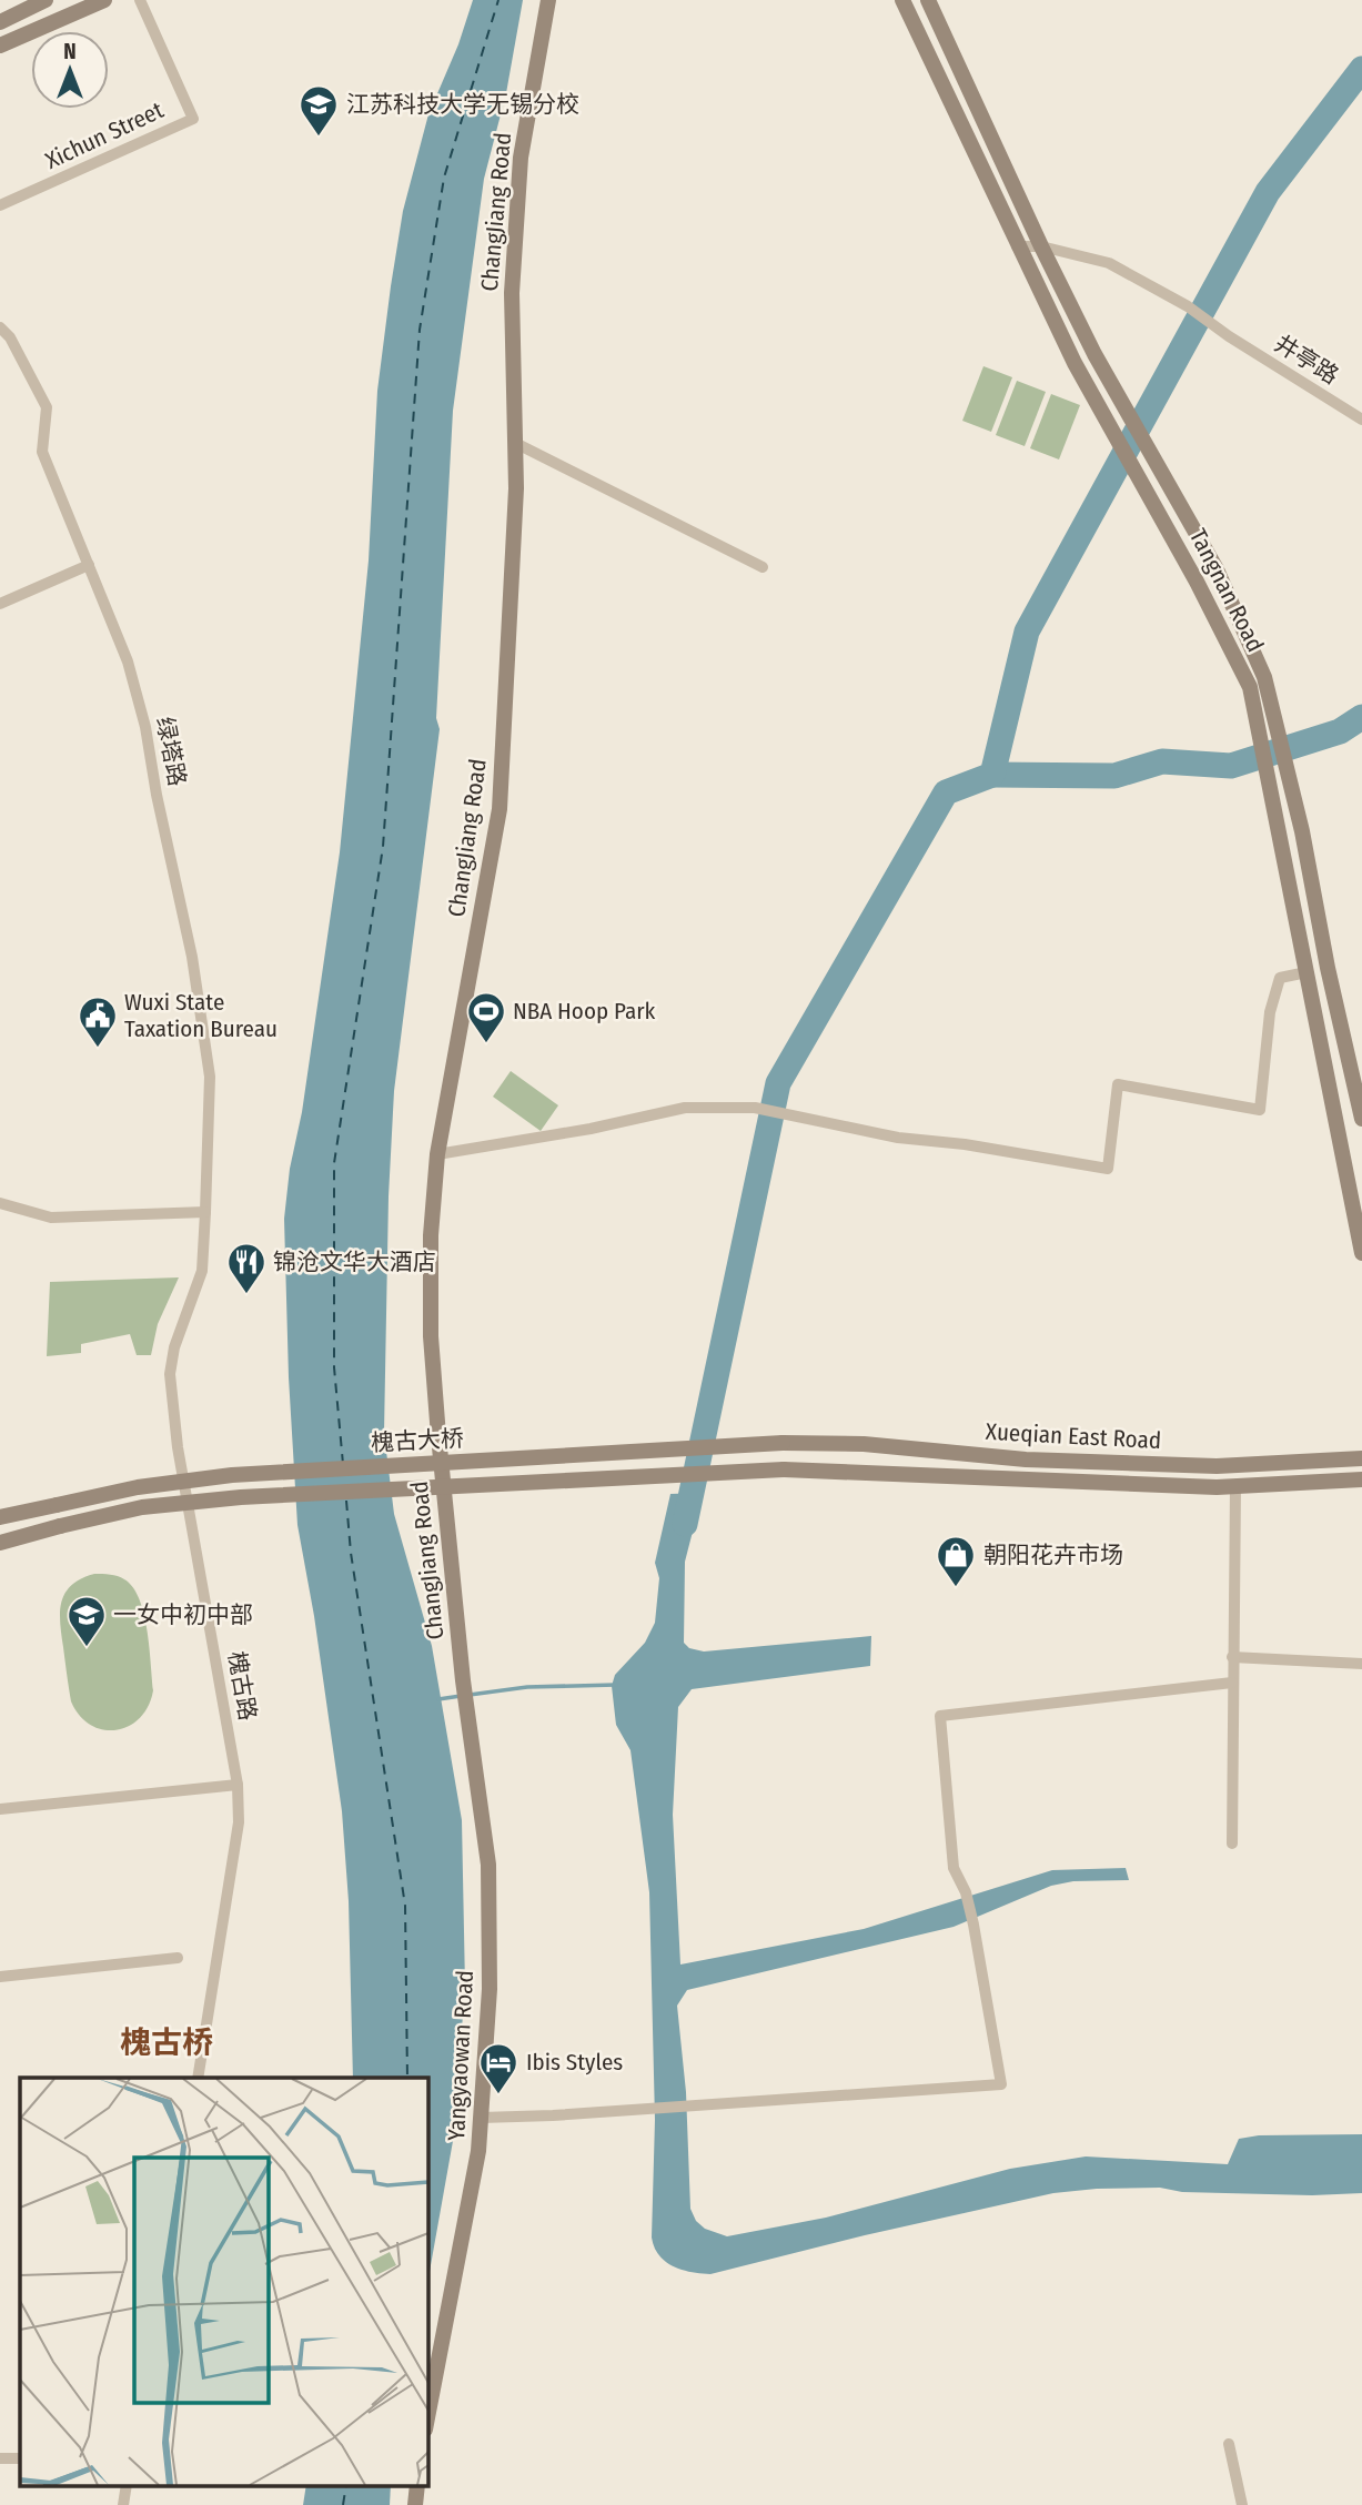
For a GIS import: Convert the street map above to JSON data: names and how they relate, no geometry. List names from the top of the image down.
{
  "streets": {
    "main road": [
      "ChangJiang Road",
      "Tangnan Road",
      "Xueqian East Road",
      "槐古大桥",
      "Yangyaowan Road"
    ],
    "street": [
      "Xichun Street",
      "井亭路",
      "绿塔路",
      "槐古路"
    ]
  },
  "crossings": [
    ["ChangJiang Road", "Yangyaowan Road"],
    ["井亭路", "Tangnan Road"],
    ["绿塔路", "槐古路"],
    ["Xueqian East Road", "槐古大桥"]
  ],
  "districts": ["槐古桥"],
  "places": {
    "school or university": ["江苏科技大学无锡分校", "一女中初中部"],
    "sports": ["NBA Hoop Park"],
    "public building": ["Wuxi State Taxation Bureau"],
    "restaurant": ["锦沧文华大酒店"],
    "shop": ["朝阳花卉市场"],
    "hotel": ["Ibis Styles"]
  },
  "north": "top"
}
